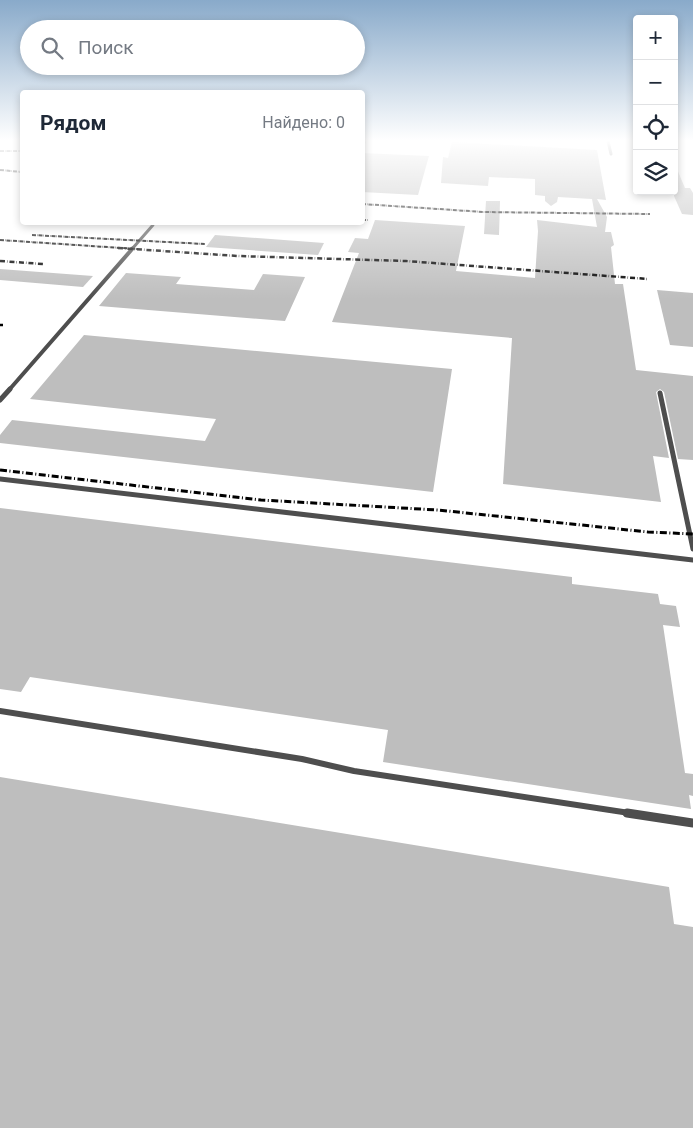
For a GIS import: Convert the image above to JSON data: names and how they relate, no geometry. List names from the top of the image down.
{
  "page": {
    "map_buttons": ["+", "−"],
    "search": "Поиск",
    "heading": ["Рядом", "Найдено: 0"]
  }
}
